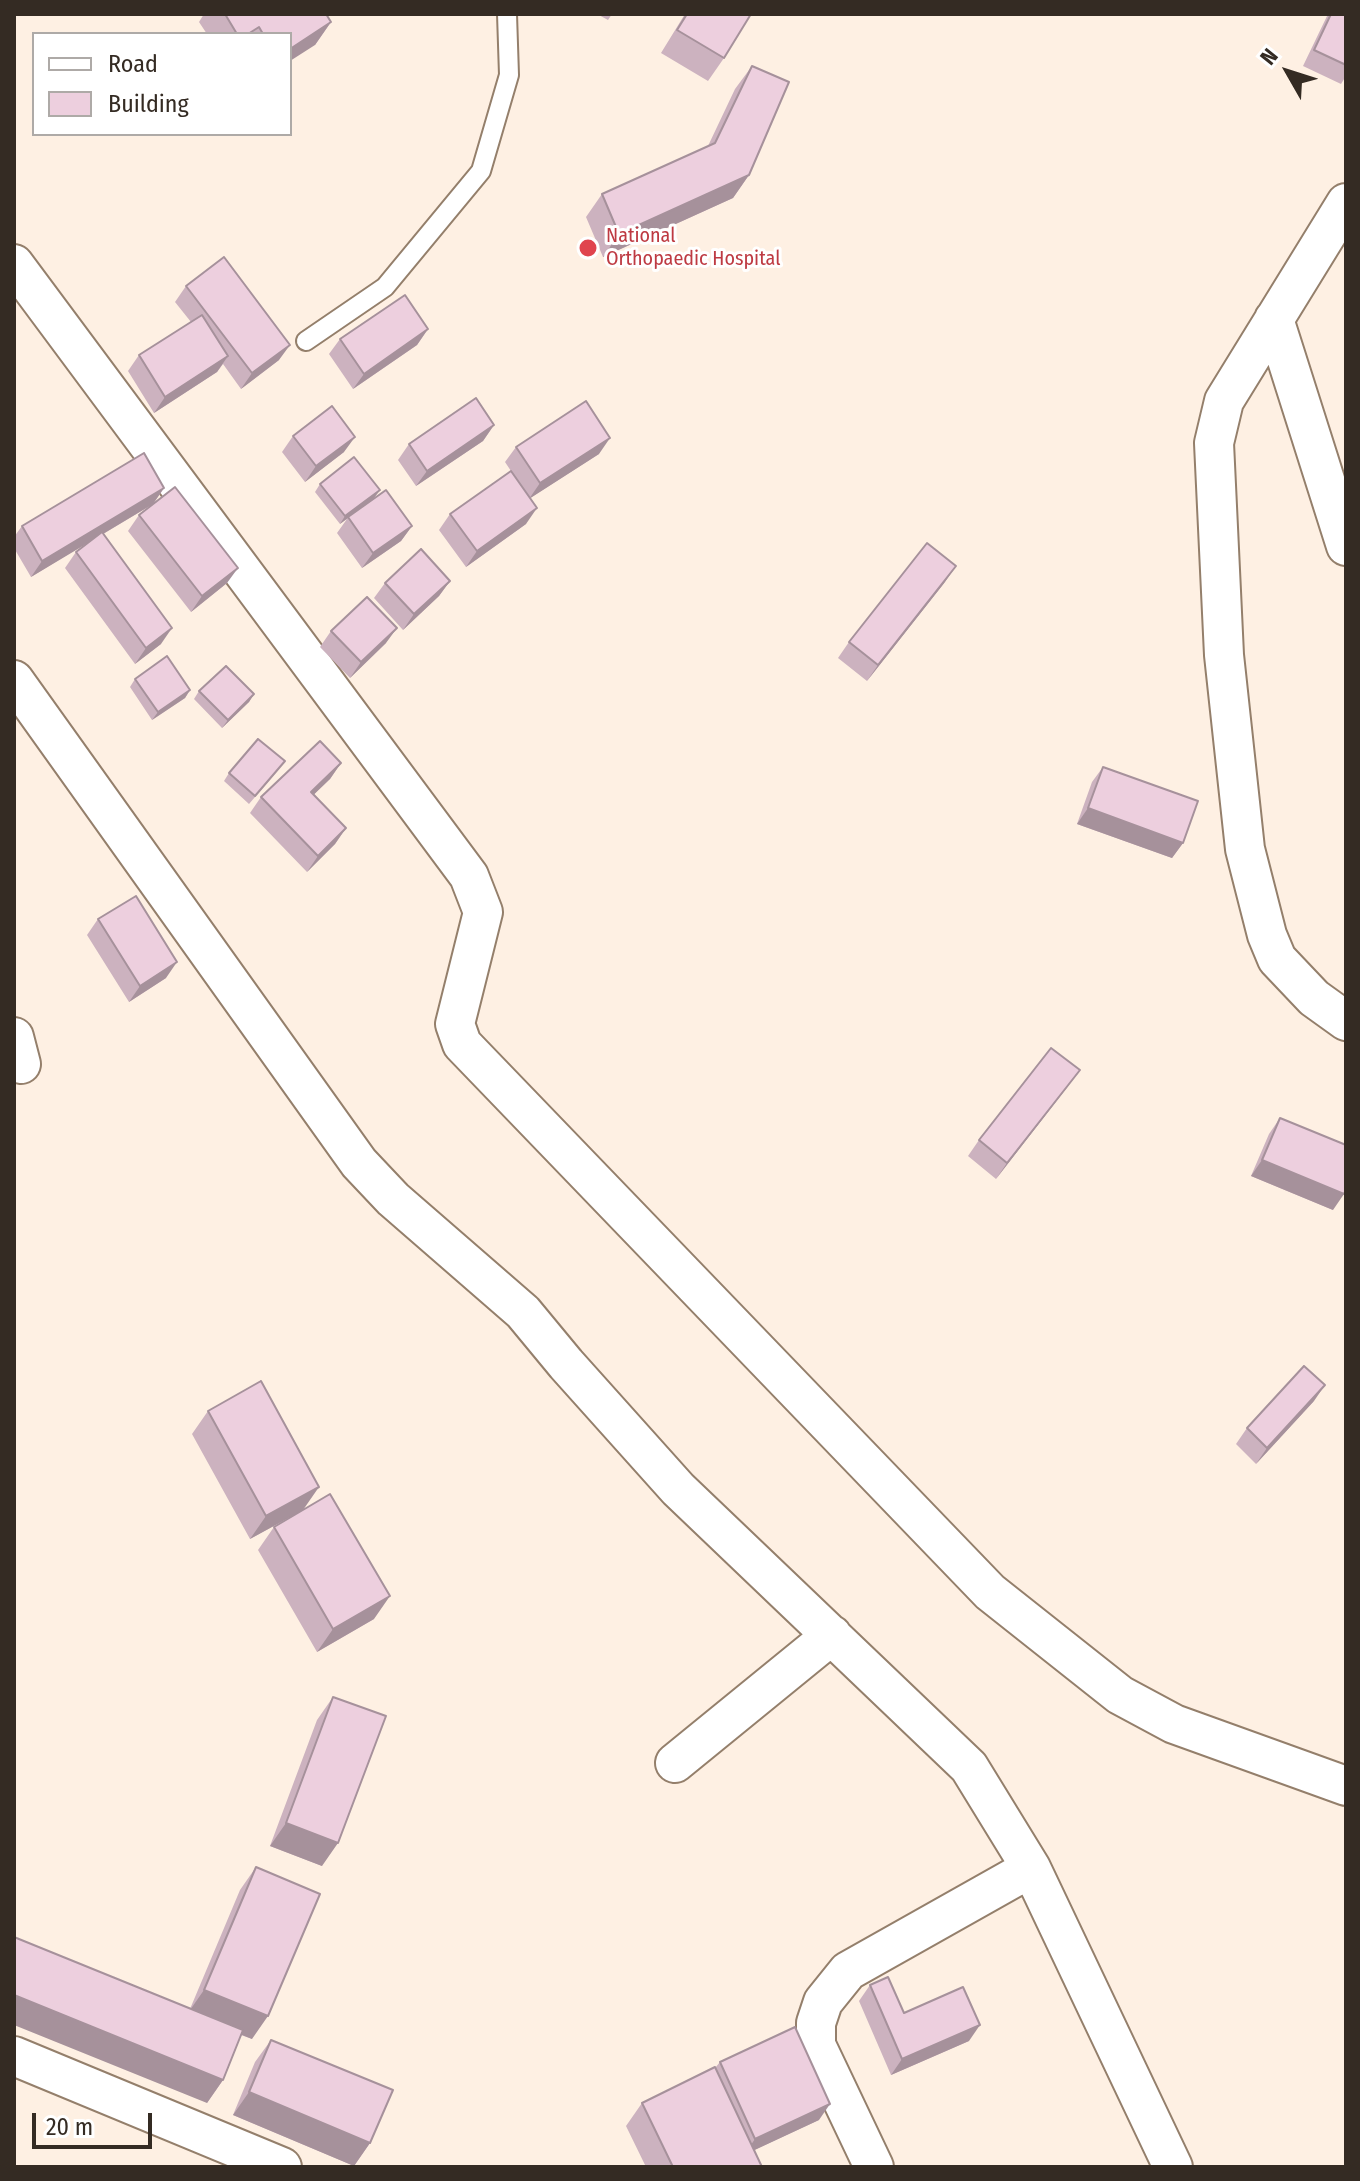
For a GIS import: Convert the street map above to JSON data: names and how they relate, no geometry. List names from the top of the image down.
{
  "places": ["National Orthopaedic Hospital"],
  "legend": ["Road", "Building"],
  "scale_bar": "20 m",
  "north": "top left"
}
